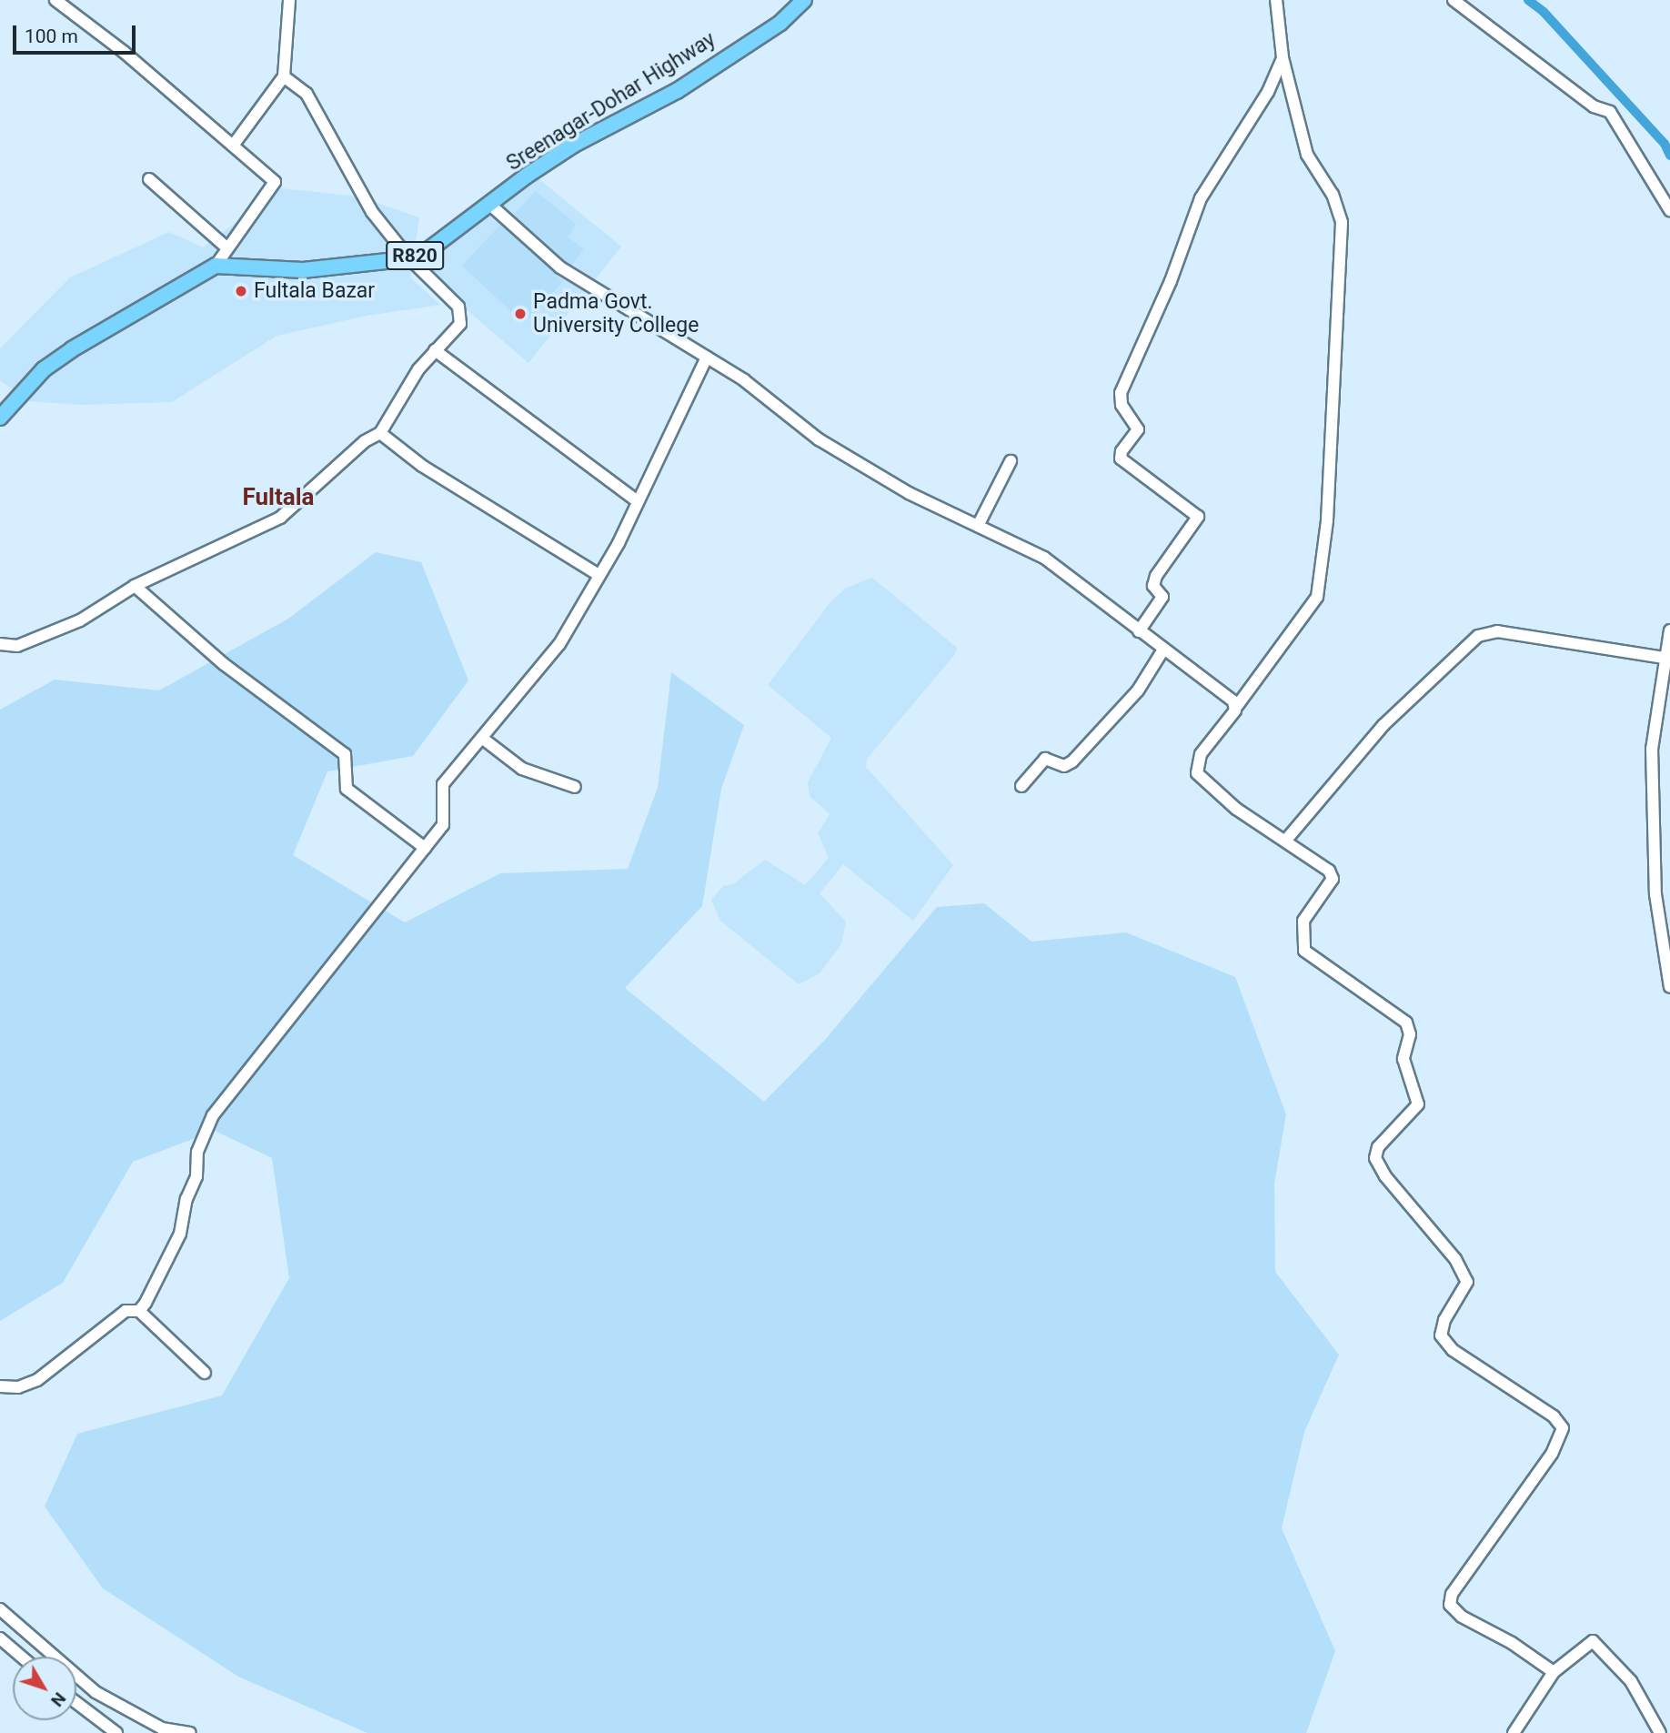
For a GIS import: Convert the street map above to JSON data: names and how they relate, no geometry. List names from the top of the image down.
{
  "streets": {
    "main road": ["Sreenagar-Dohar Highway", "R820"]
  },
  "districts": ["Fultala"],
  "places": ["Fultala Bazar", "Padma Govt. University College"],
  "scale_bar": "100 m",
  "north": "bottom right"
}
